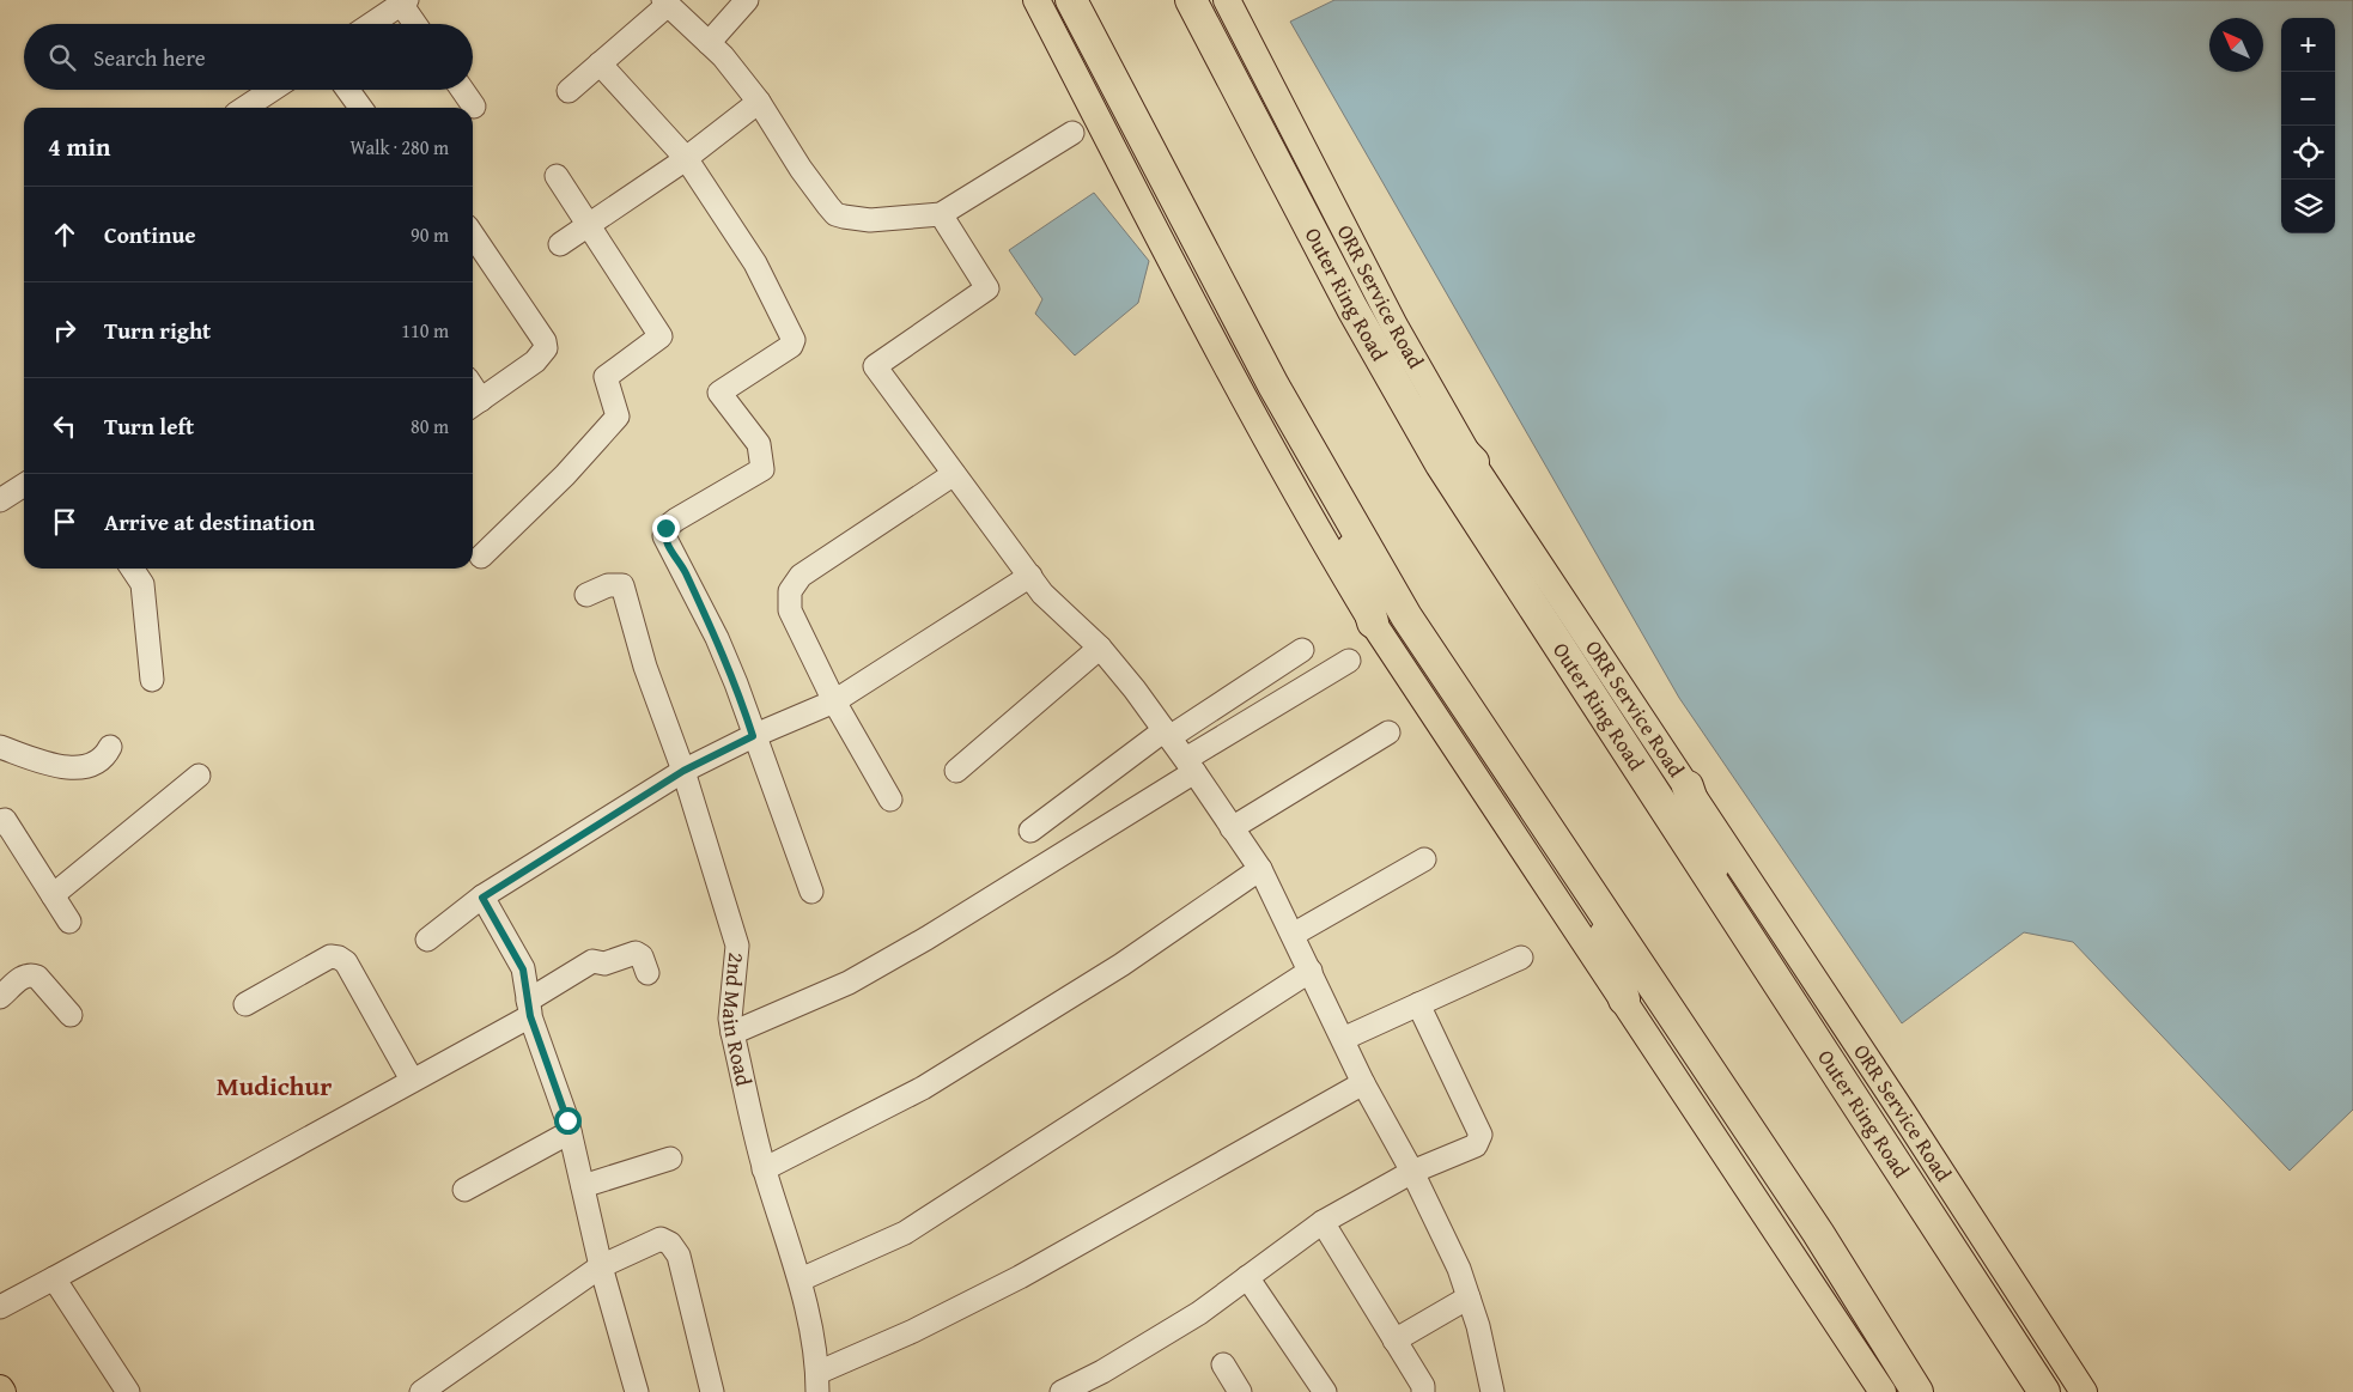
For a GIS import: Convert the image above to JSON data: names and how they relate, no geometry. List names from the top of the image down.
{
  "streets": {
    "highway": ["Outer Ring Road"],
    "main road": ["ORR Service Road"],
    "street": ["2nd Main Road"]
  },
  "districts": ["Mudichur"],
  "north": "top left",
  "page": {
    "map_buttons": ["+", "−"],
    "search": "Search here",
    "heading": ["4 min", "Walk · 280 m"],
    "list": [
      ["Continue", "90 m"],
      ["Turn right", "110 m"],
      ["Turn left", "80 m"],
      "Arrive at destination"
    ]
  }
}
